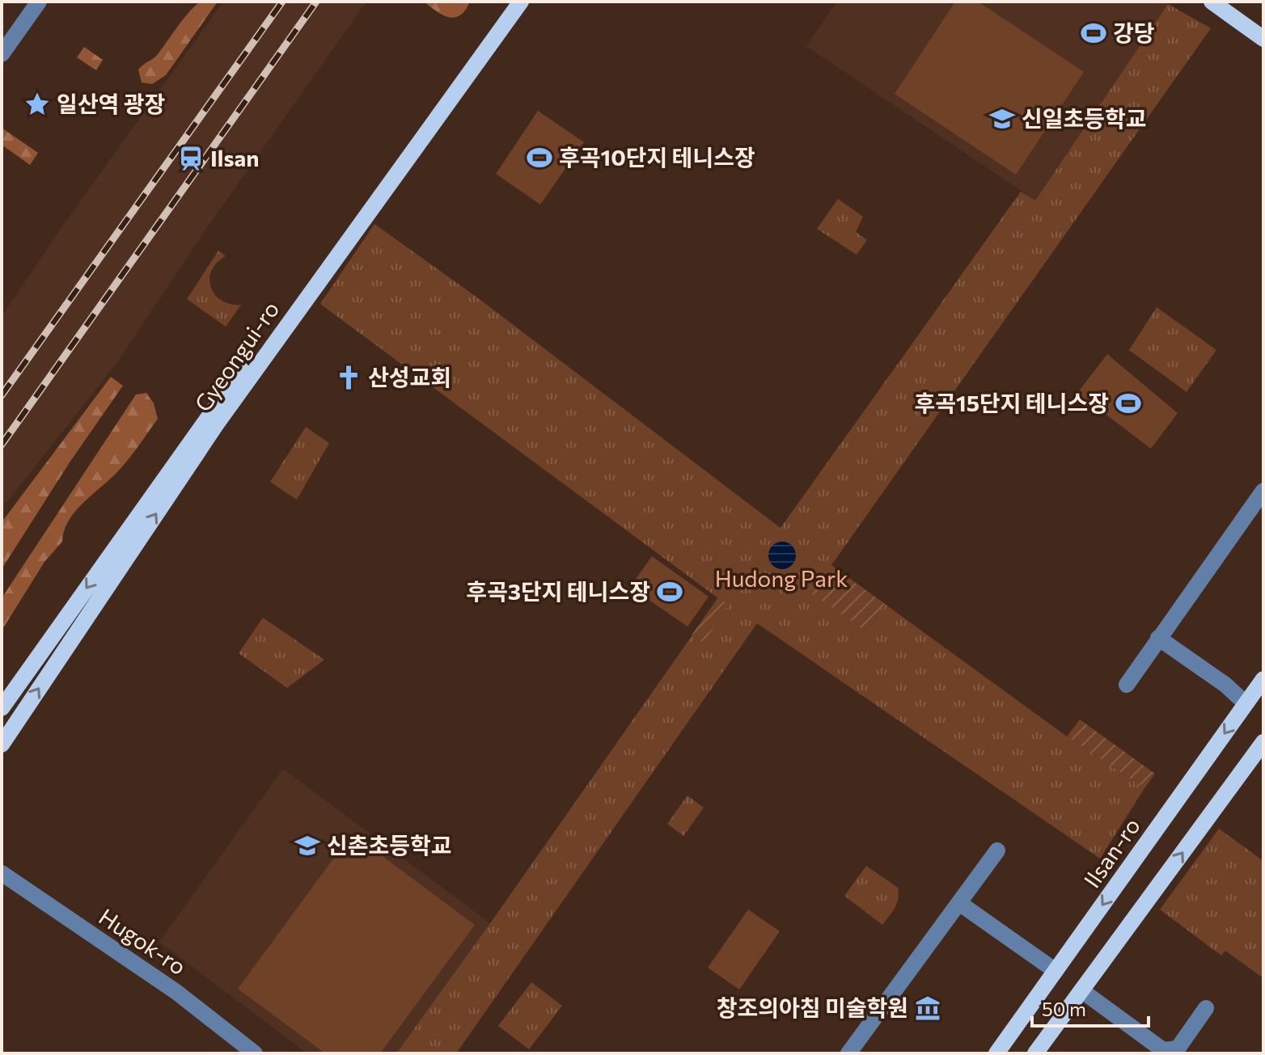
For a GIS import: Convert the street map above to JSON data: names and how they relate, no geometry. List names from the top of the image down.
{
  "streets": {
    "main road": ["Gyeongui-ro", "Ilsan-ro"],
    "street": ["Hugok-ro"]
  },
  "parks": ["Hudong Park"],
  "places": {
    "sports": [
      "강당",
      "후곡10단지 테니스장",
      "후곡15단지 테니스장",
      "후곡3단지 테니스장"
    ],
    "place": ["일산역 광장"],
    "school or university": ["신일초등학교", "신촌초등학교"],
    "station": ["Ilsan"],
    "church": ["산성교회"],
    "museum": ["창조의아침 미술학원"]
  },
  "scale_bar": "50 m"
}
